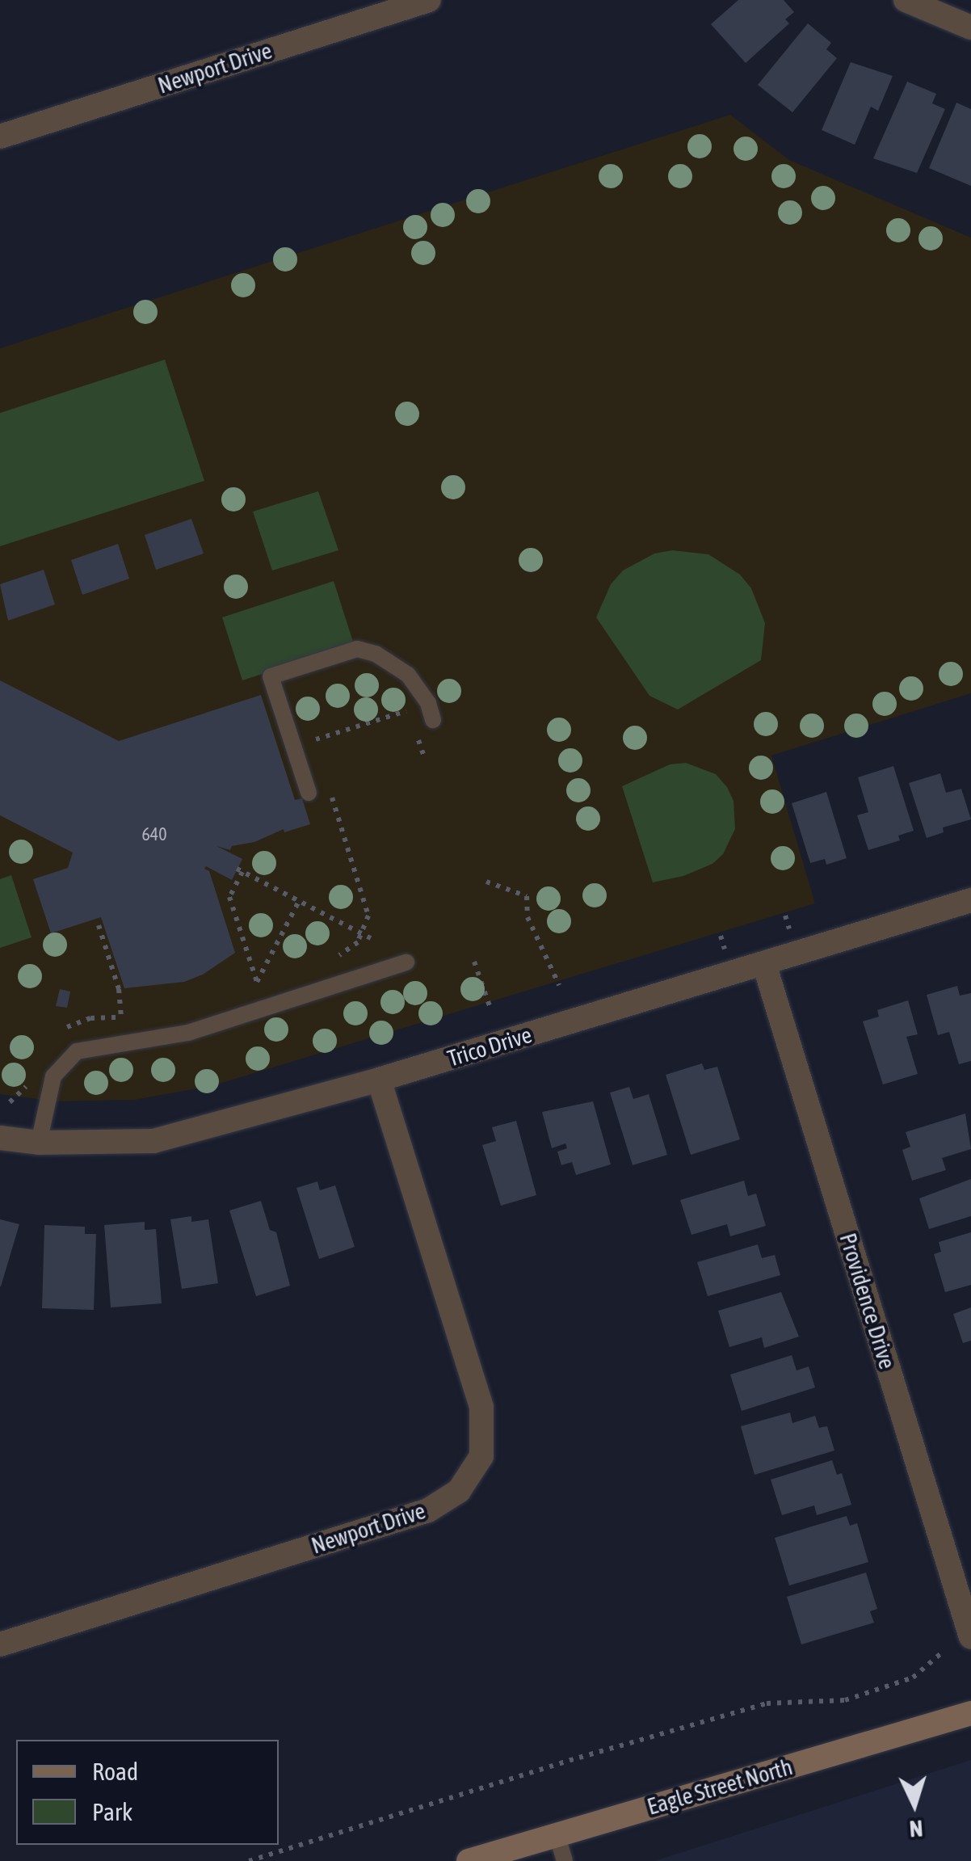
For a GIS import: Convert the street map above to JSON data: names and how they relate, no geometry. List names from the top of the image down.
{
  "streets": {
    "main road": ["Eagle Street North"],
    "street": ["Newport Drive", "Trico Drive", "Providence Drive"]
  },
  "crossings": [
    ["Newport Drive", "Trico Drive"],
    ["Trico Drive", "Providence Drive"]
  ],
  "house_numbers": ["640"],
  "legend": ["Road", "Park"],
  "north": "bottom"
}
